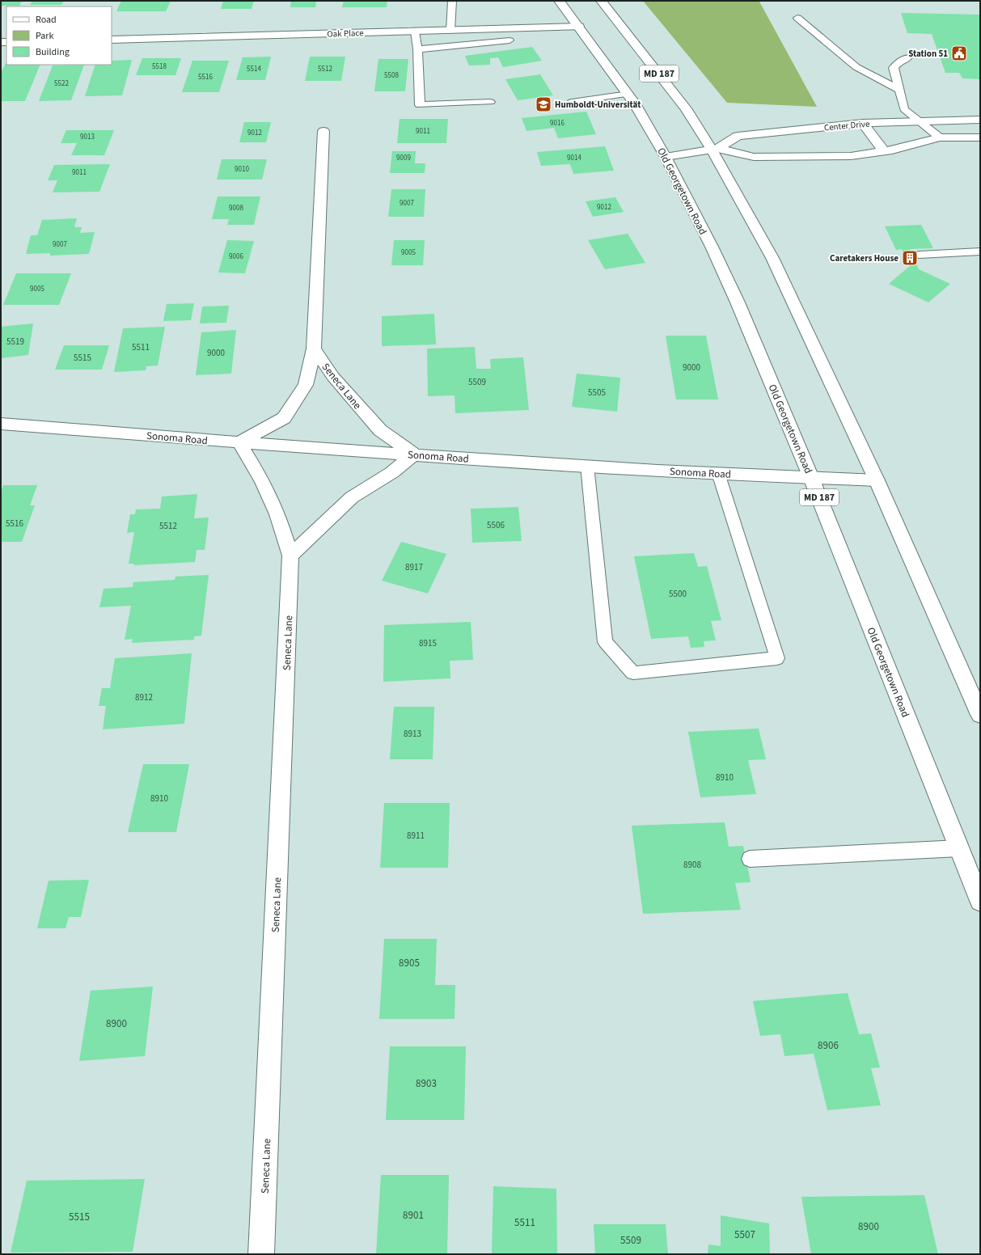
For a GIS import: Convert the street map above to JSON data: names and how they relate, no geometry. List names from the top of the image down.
{
  "streets": {
    "street": [
      "Oak Place",
      "MD 187",
      "Center Drive",
      "Old Georgetown Road",
      "Seneca Lane",
      "Sonoma Road"
    ]
  },
  "crossings": [
    ["Oak Place", "Old Georgetown Road"],
    ["MD 187", "Center Drive"],
    ["MD 187", "Sonoma Road"],
    ["Center Drive", "Old Georgetown Road"],
    ["Old Georgetown Road", "Sonoma Road"],
    ["Seneca Lane", "Sonoma Road"]
  ],
  "places": {
    "public building": ["Station 51"],
    "school or university": ["Humboldt-Universität"],
    "building": ["Caretakers House"]
  },
  "house_numbers": [
    "5518",
    "5514",
    "5512",
    "5508",
    "5516",
    "5522",
    "9016",
    "9011",
    "9012",
    "9013",
    "9009",
    "9014",
    "9010",
    "9011",
    "9007",
    "9012",
    "9008",
    "9007",
    "9005",
    "9006",
    "9005",
    "5519",
    "5511",
    "9000",
    "5515",
    "9000",
    "5509",
    "5505",
    "5516",
    "5506",
    "5512",
    "8917",
    "5500",
    "8915",
    "8912",
    "8913",
    "8910",
    "8910",
    "8911",
    "8908",
    "8905",
    "8900",
    "8906",
    "8903",
    "8901",
    "5515",
    "5511",
    "8900",
    "5507",
    "5509"
  ],
  "legend": ["Road", "Park", "Building"]
}
